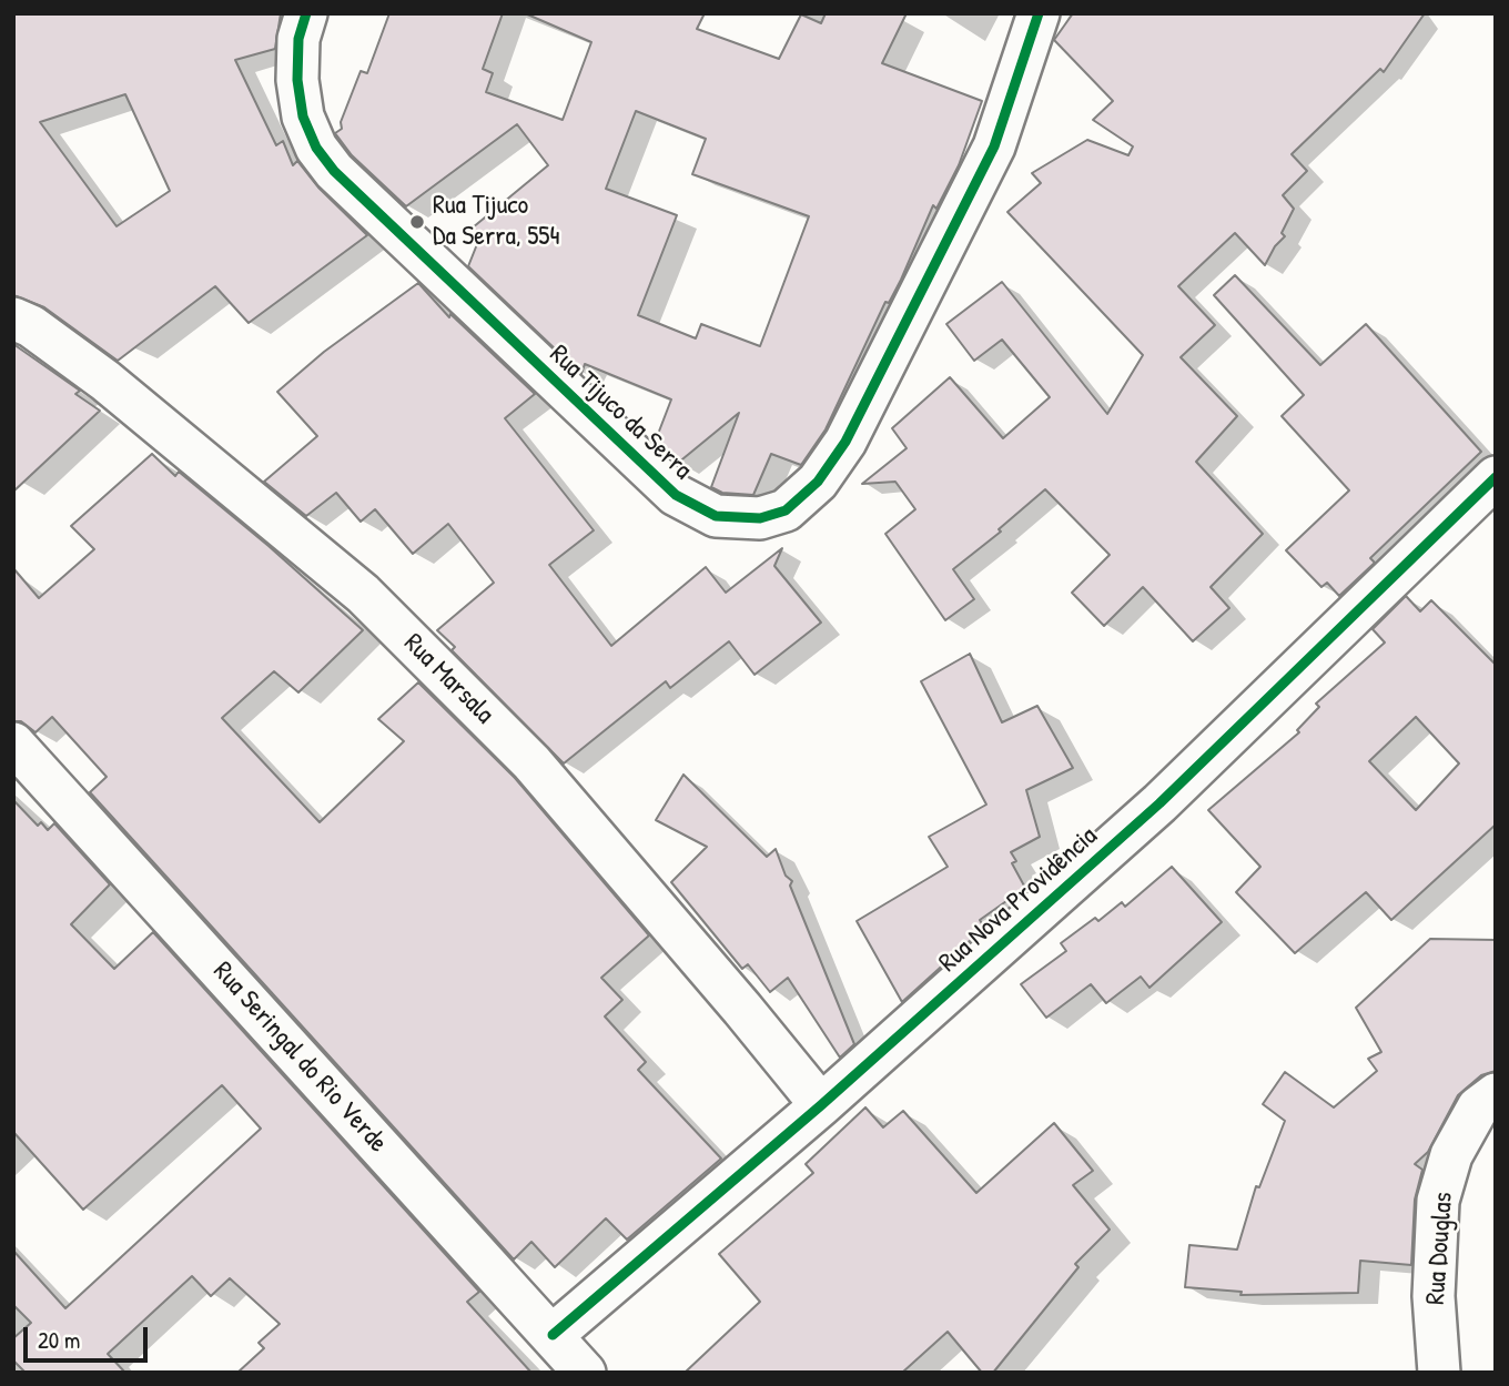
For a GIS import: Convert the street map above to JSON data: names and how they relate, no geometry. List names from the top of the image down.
{
  "streets": {
    "street": [
      "Rua Tijuco da Serra",
      "Rua Marsala",
      "Rua Nova Providência",
      "Rua Seringal do Rio Verde",
      "Rua Douglas"
    ]
  },
  "crossings": [
    ["Rua Marsala", "Rua Nova Providência"],
    ["Rua Nova Providência", "Rua Seringal do Rio Verde"]
  ],
  "places": ["Rua Tijuco Da Serra, 554"],
  "scale_bar": "20 m"
}
